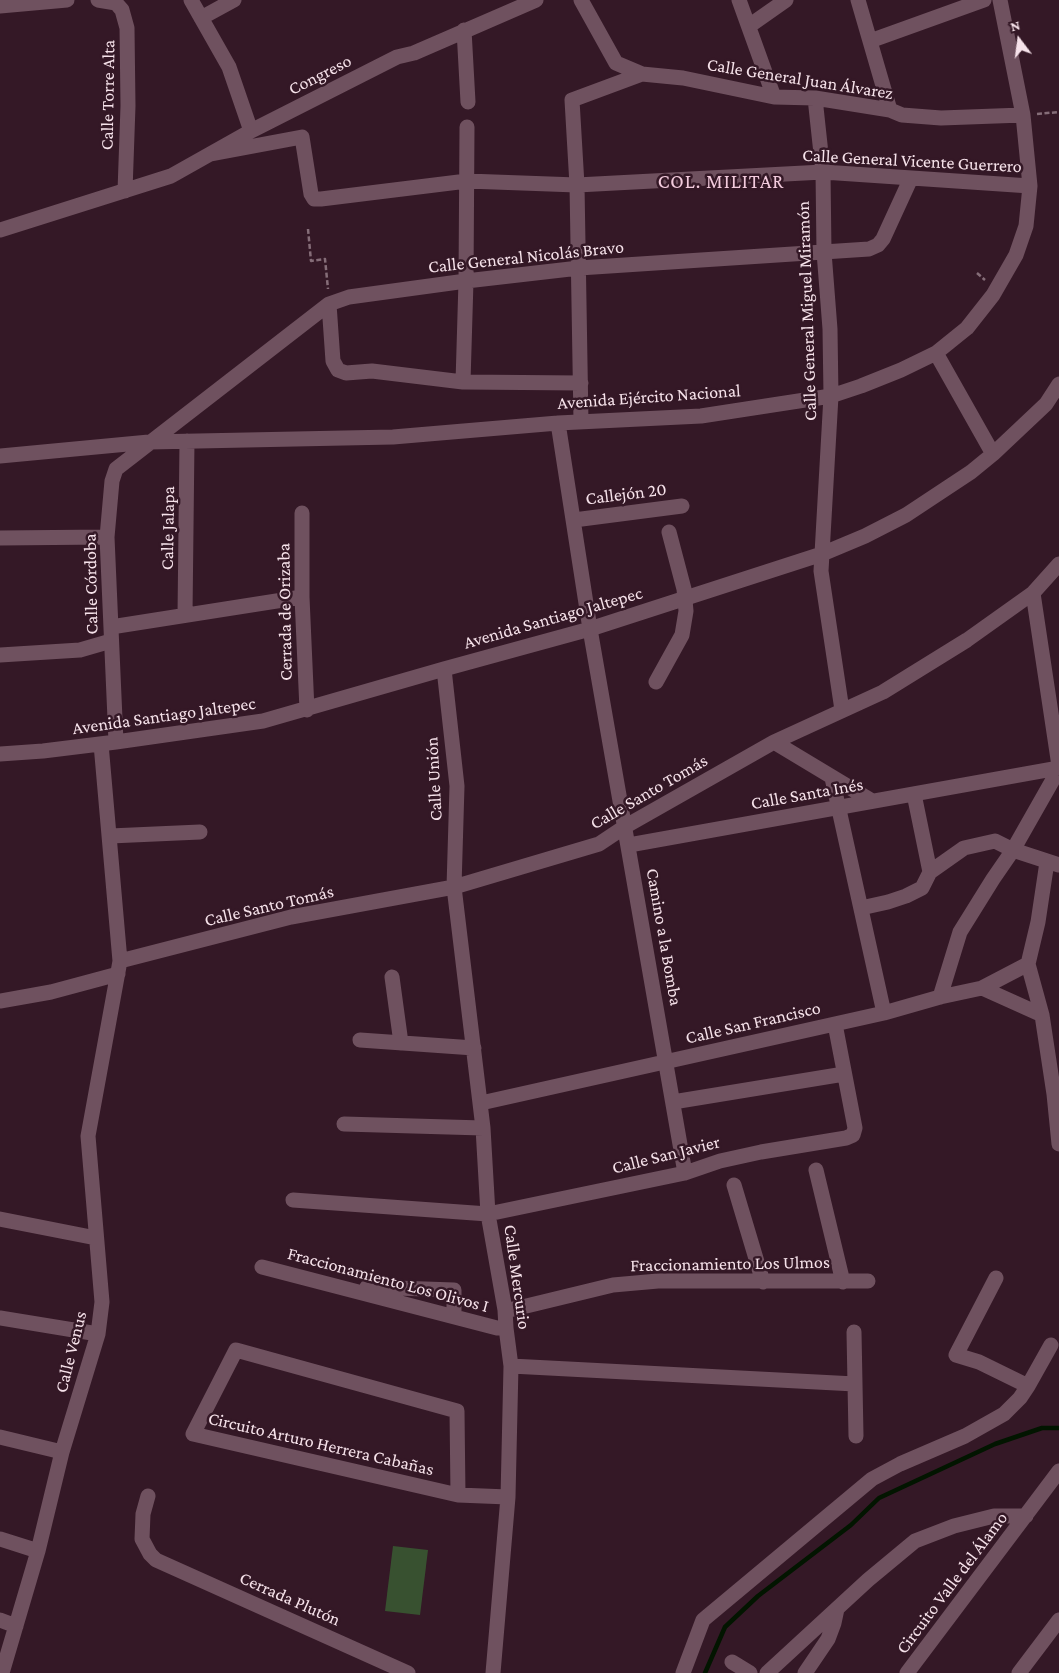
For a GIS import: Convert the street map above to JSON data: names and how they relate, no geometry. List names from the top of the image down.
{
  "streets": {
    "street": [
      "Congreso",
      "Calle General Juan Álvarez",
      "Calle Torre Alta",
      "Calle General Vicente Guerrero",
      "Calle General Nicolás Bravo",
      "Calle General Miguel Miramón",
      "Avenida Ejército Nacional",
      "Callejón 20",
      "Calle Jalapa",
      "Calle Córdoba",
      "Cerrada de Orizaba",
      "Avenida Santiago Jaltepec",
      "Calle Unión",
      "Calle Santo Tomás",
      "Calle Santa Inés",
      "Camino a la Bomba",
      "Calle San Francisco",
      "Calle San Javier",
      "Fraccionamiento Los Ulmos",
      "Calle Mercurio",
      "Fraccionamiento Los Olivos I",
      "Calle Venus",
      "Circuito Arturo Herrera Cabañas",
      "Circuito Valle del Álamo",
      "Cerrada Plutón"
    ]
  },
  "crossings": [
    ["Congreso", "Calle Torre Alta"],
    ["Congreso", "Calle General Vicente Guerrero"],
    ["Calle General Juan Álvarez", "Calle General Miguel Miramón"],
    ["Calle General Juan Álvarez", "Avenida Ejército Nacional"],
    ["Calle General Vicente Guerrero", "Calle General Nicolás Bravo"],
    ["Calle General Vicente Guerrero", "Calle General Miguel Miramón"],
    ["Calle General Vicente Guerrero", "Avenida Ejército Nacional"],
    ["Calle General Nicolás Bravo", "Calle General Miguel Miramón"],
    ["Calle General Nicolás Bravo", "Avenida Ejército Nacional"],
    ["Calle General Nicolás Bravo", "Calle Córdoba"],
    ["Calle General Miguel Miramón", "Avenida Ejército Nacional"],
    ["Calle General Miguel Miramón", "Avenida Santiago Jaltepec"],
    ["Calle General Miguel Miramón", "Calle Santo Tomás"],
    ["Avenida Ejército Nacional", "Calle Jalapa"],
    ["Avenida Ejército Nacional", "Calle Córdoba"],
    ["Avenida Ejército Nacional", "Camino a la Bomba"],
    ["Callejón 20", "Camino a la Bomba"],
    ["Calle Córdoba", "Avenida Santiago Jaltepec"],
    ["Calle Córdoba", "Calle Santo Tomás"],
    ["Calle Córdoba", "Calle Venus"],
    ["Cerrada de Orizaba", "Avenida Santiago Jaltepec"],
    ["Avenida Santiago Jaltepec", "Calle Unión"],
    ["Avenida Santiago Jaltepec", "Camino a la Bomba"],
    ["Calle Unión", "Calle Santo Tomás"],
    ["Calle Unión", "Calle Mercurio"],
    ["Calle Santo Tomás", "Camino a la Bomba"],
    ["Calle Santo Tomás", "Calle Mercurio"],
    ["Calle Santo Tomás", "Calle Venus"],
    ["Calle Santa Inés", "Camino a la Bomba"],
    ["Camino a la Bomba", "Calle San Francisco"],
    ["Camino a la Bomba", "Calle San Javier"],
    ["Calle San Francisco", "Calle Mercurio"],
    ["Calle San Javier", "Calle Mercurio"],
    ["Fraccionamiento Los Ulmos", "Calle Mercurio"],
    ["Calle Mercurio", "Fraccionamiento Los Olivos I"],
    ["Calle Mercurio", "Circuito Arturo Herrera Cabañas"]
  ],
  "districts": ["COL. MILITAR"],
  "north": "top"
}
